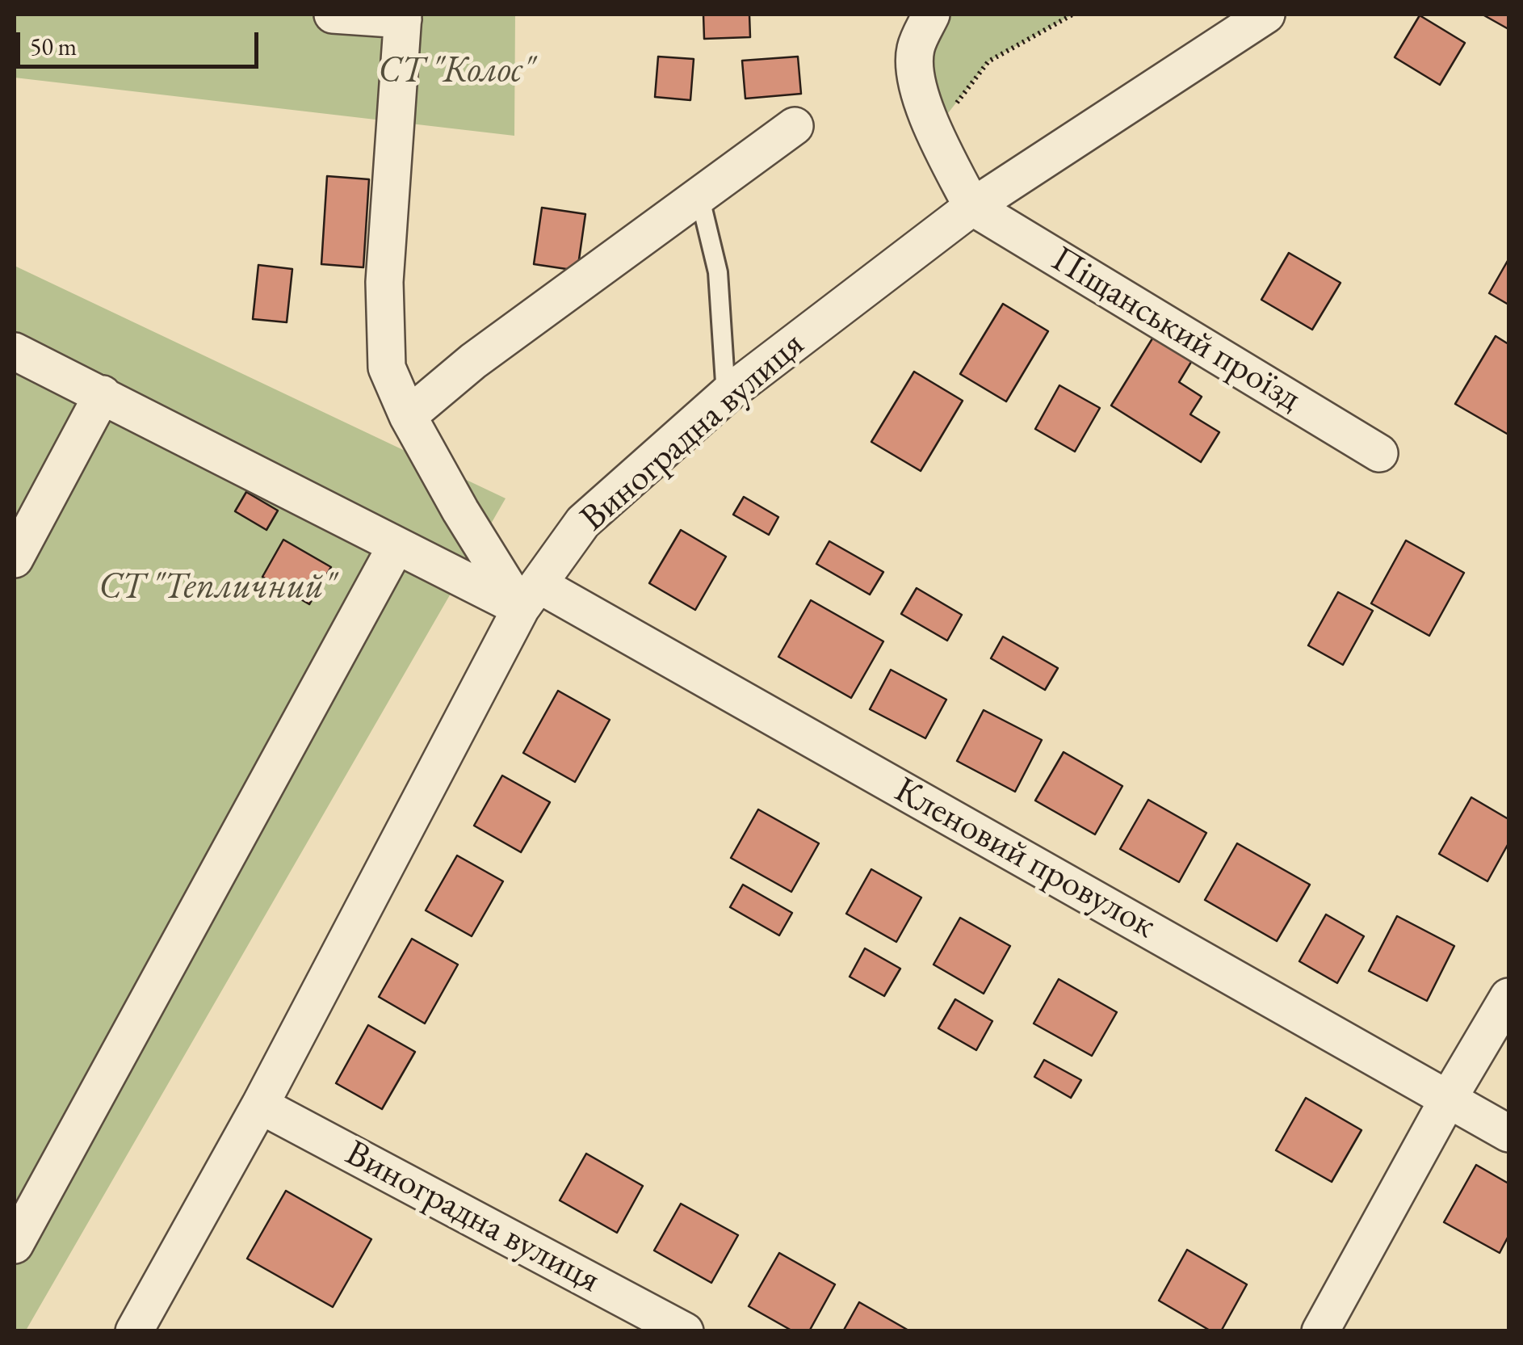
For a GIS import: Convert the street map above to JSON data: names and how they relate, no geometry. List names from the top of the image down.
{
  "streets": {
    "street": ["Піщанський проїзд", "Виноградна вулиця", "Кленовий провулок"]
  },
  "crossings": [
    ["Піщанський проїзд", "Виноградна вулиця"],
    ["Виноградна вулиця", "Кленовий провулок"]
  ],
  "parks": ["СТ \"Колос\"", "СТ \"Тепличний\""],
  "scale_bar": "50 m"
}
